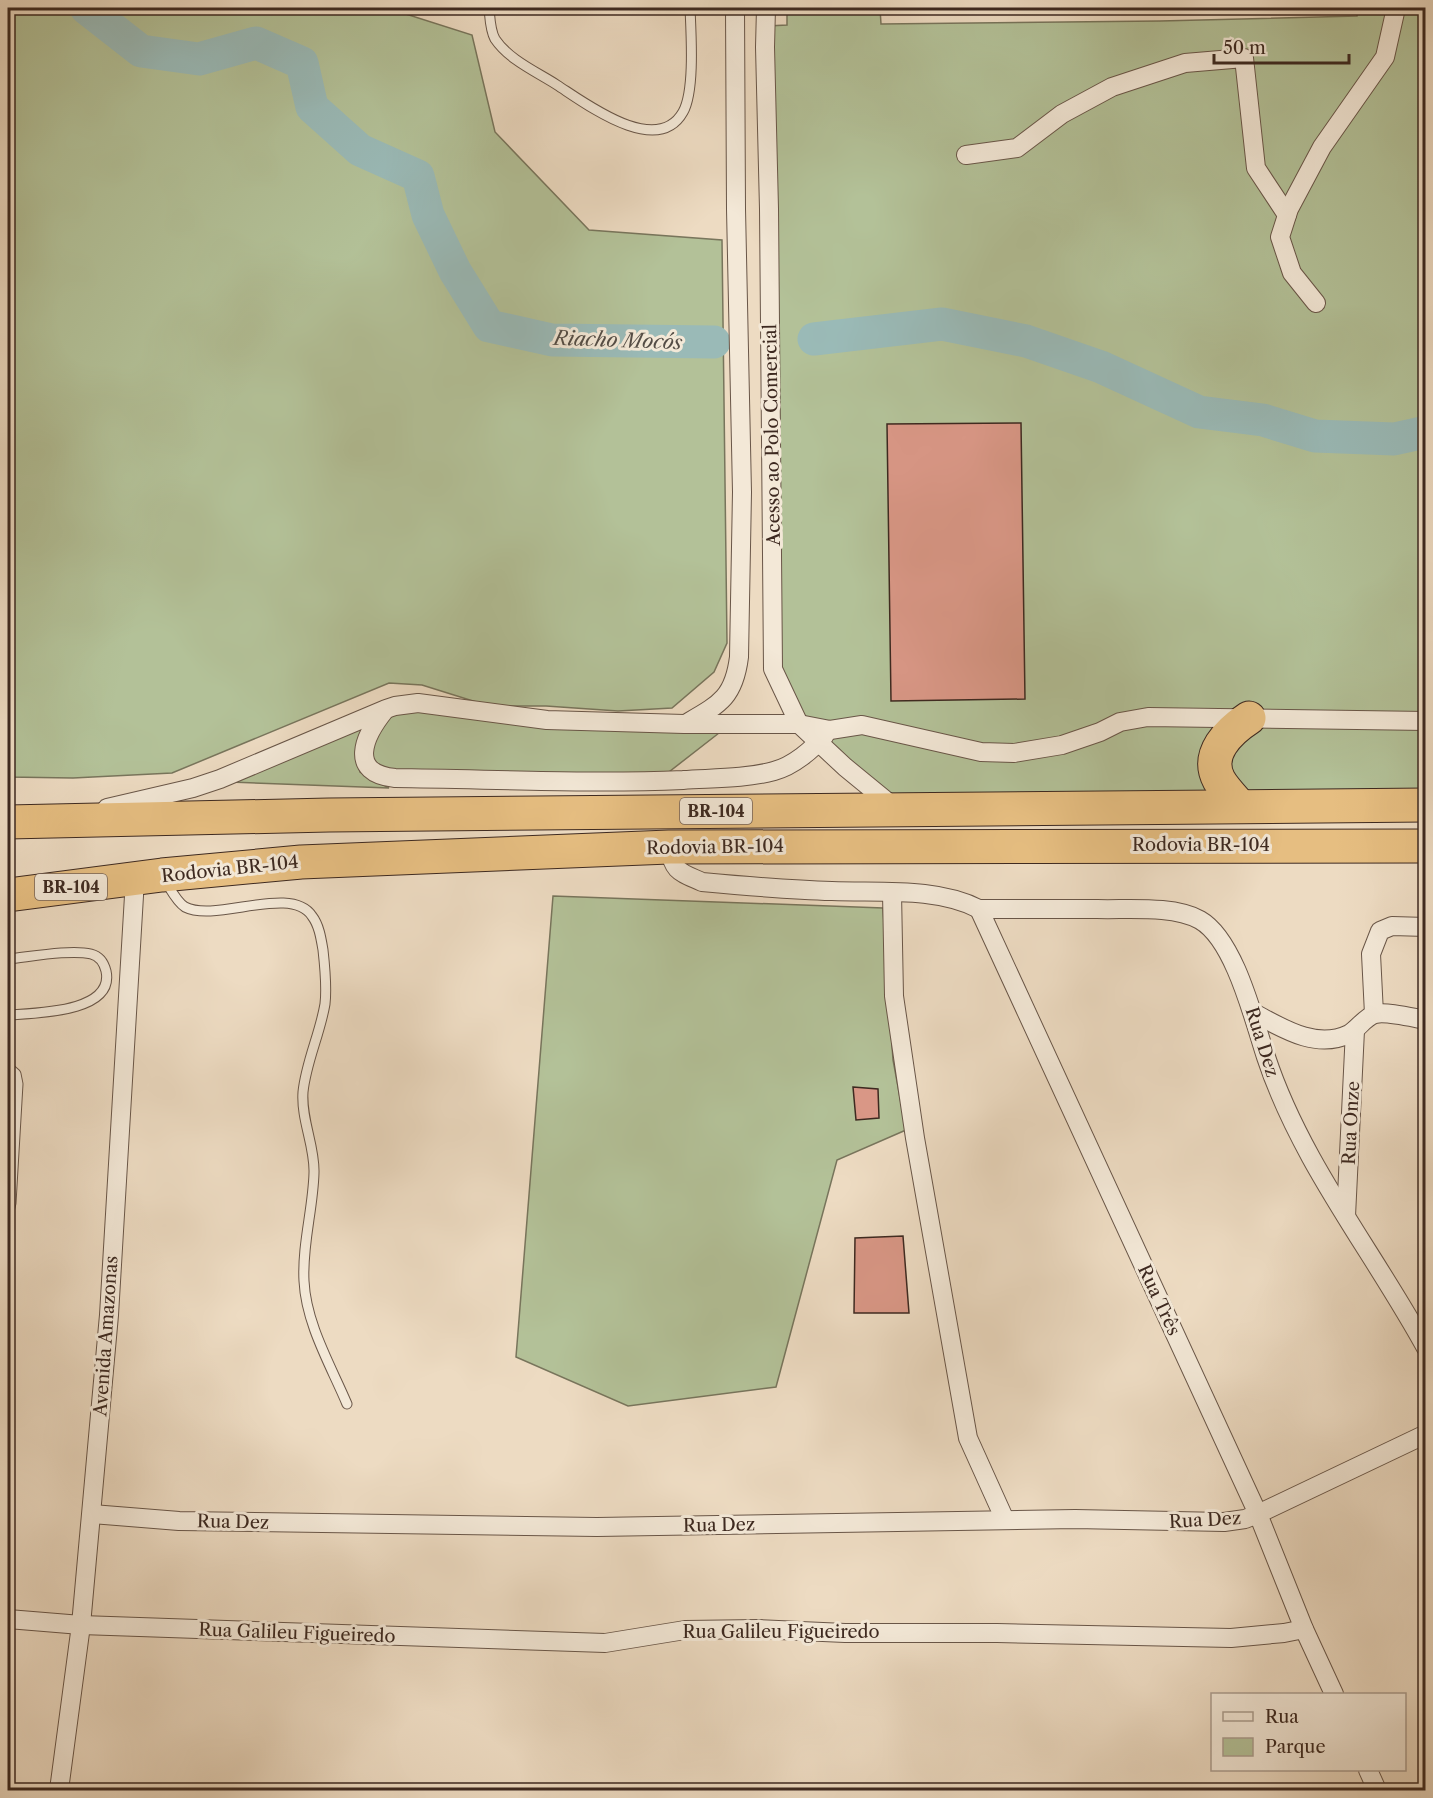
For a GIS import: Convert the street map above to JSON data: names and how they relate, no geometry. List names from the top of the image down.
{
  "streets": {
    "highway": ["BR-104", "Rodovia BR-104"],
    "street": [
      "Acesso ao Polo Comercial",
      "Rua Dez",
      "Rua Onze",
      "Rua Três",
      "Avenida Amazonas",
      "Rua Galileu Figueiredo"
    ]
  },
  "crossings": [
    ["Acesso ao Polo Comercial", "Rodovia BR-104"],
    ["Rodovia BR-104", "Avenida Amazonas"],
    ["Rua Dez", "Rua Onze"],
    ["Rua Dez", "Rua Três"],
    ["Rua Dez", "Avenida Amazonas"],
    ["Rua Três", "Rua Galileu Figueiredo"],
    ["Avenida Amazonas", "Rua Galileu Figueiredo"]
  ],
  "water": ["Riacho Mocós"],
  "legend": ["Rua", "Parque"],
  "scale_bar": "50 m"
}
